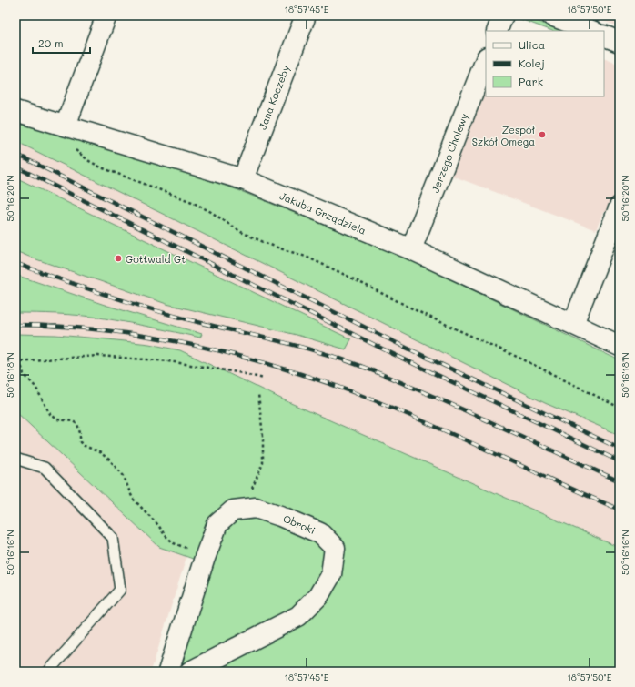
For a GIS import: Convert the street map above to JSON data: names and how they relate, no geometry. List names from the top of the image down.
{
  "streets": {
    "street": [
      "Jana Koczeby",
      "Jerzego Cholewy",
      "Jakuba Grządziela",
      "Obroki"
    ]
  },
  "crossings": [
    ["Jana Koczeby", "Jakuba Grządziela"],
    ["Jerzego Cholewy", "Jakuba Grządziela"]
  ],
  "places": ["Zespół Szkół Omega", "Gottwald Gt"],
  "legend": ["Ulica", "Kolej", "Park"],
  "scale_bar": "20 m",
  "coordinates": [
    "18°57'45\"E",
    "18°57'50\"E",
    "50°16'20\"N",
    "50°16'18\"N",
    "50°16'16\"N"
  ]
}
